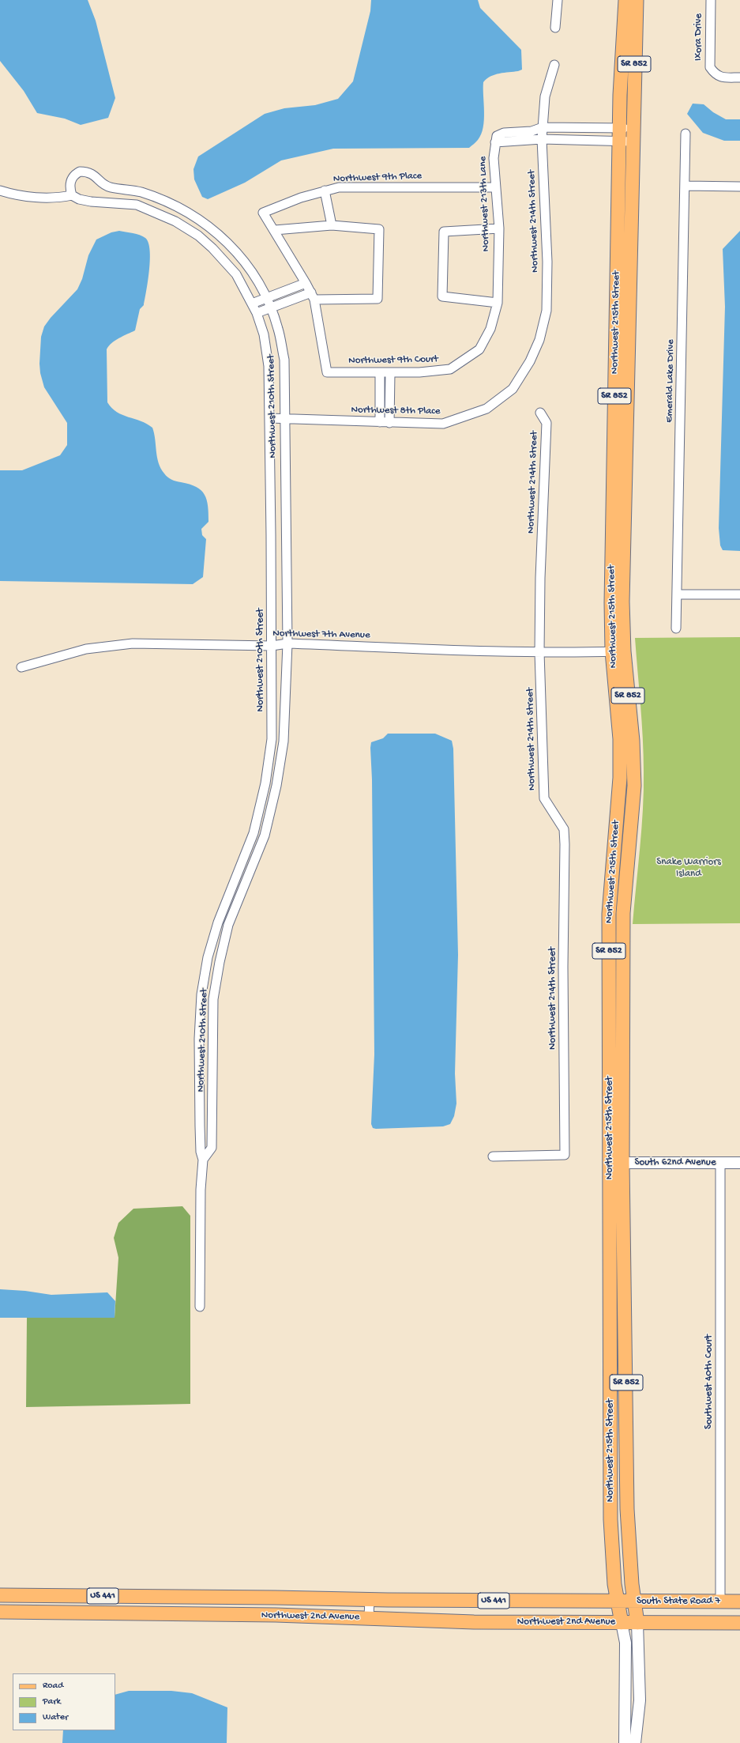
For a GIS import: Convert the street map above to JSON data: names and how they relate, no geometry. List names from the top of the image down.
{
  "streets": {
    "main road": [
      "SR 852",
      "Northwest 215th Street",
      "US 441",
      "South State Road 7",
      "Northwest 2nd Avenue"
    ],
    "street": [
      "Ixora Drive",
      "Northwest 9th Place",
      "Northwest 213th Lane",
      "Northwest 214th Street",
      "Northwest 9th Court",
      "Emerald Lake Drive",
      "Northwest 210th Street",
      "Northwest 8th Place",
      "Northwest 7th Avenue",
      "South 62nd Avenue",
      "Southwest 40th Court"
    ]
  },
  "crossings": [
    ["Northwest 9th Place", "Northwest 213th Lane"],
    ["Northwest 213th Lane", "Northwest 214th Street"],
    ["Northwest 213th Lane", "Northwest 215th Street"],
    ["Northwest 213th Lane", "Northwest 9th Court"],
    ["Northwest 214th Street", "Northwest 8th Place"],
    ["Northwest 214th Street", "Northwest 7th Avenue"],
    ["Northwest 215th Street", "Northwest 7th Avenue"],
    ["Northwest 215th Street", "South 62nd Avenue"],
    ["Northwest 215th Street", "South State Road 7"],
    ["Northwest 215th Street", "Northwest 2nd Avenue"],
    ["Northwest 210th Street", "Northwest 8th Place"],
    ["Northwest 210th Street", "Northwest 7th Avenue"],
    ["South 62nd Avenue", "Southwest 40th Court"],
    ["Southwest 40th Court", "South State Road 7"],
    ["South State Road 7", "Northwest 2nd Avenue"]
  ],
  "parks": ["Snake Warriors Island"],
  "legend": ["Road", "Park", "Water"]
}
